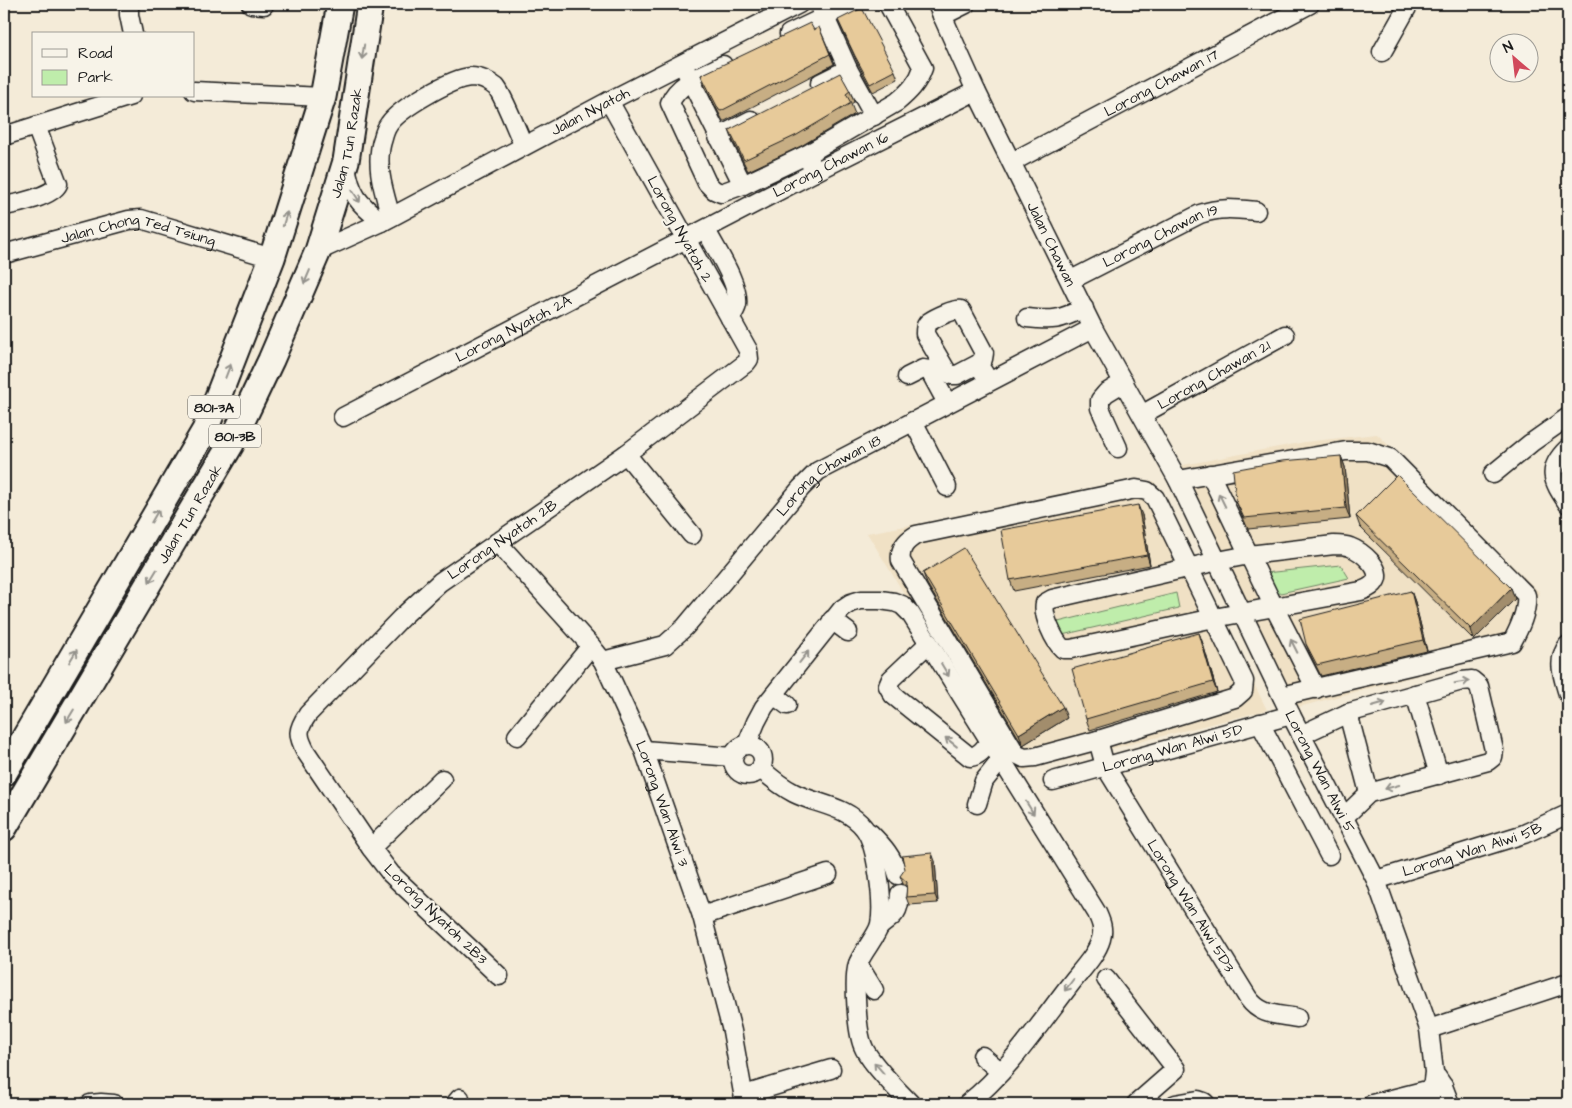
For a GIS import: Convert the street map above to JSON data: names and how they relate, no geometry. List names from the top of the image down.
{
  "streets": {
    "highway": ["Jalan Tun Razak", "801-3A", "801-3B"],
    "street": [
      "Lorong Chawan 17",
      "Jalan Nyatoh",
      "Lorong Chawan 16",
      "Lorong Nyatoh 2",
      "Lorong Chawan 19",
      "Jalan Chong Ted Tsiung",
      "Jalan Chawan",
      "Lorong Nyatoh 2A",
      "Lorong Chawan 21",
      "Lorong Chawan 18",
      "Lorong Nyatoh 2B",
      "Lorong Wan Alwi 5D",
      "Lorong Wan Alwi 5",
      "Lorong Wan Alwi 3",
      "Lorong Wan Alwi 5B",
      "Lorong Wan Alwi 5D3",
      "Lorong Nyatoh 2B3"
    ]
  },
  "crossings": [
    ["Lorong Chawan 17", "Jalan Chawan"],
    ["Jalan Nyatoh", "Jalan Tun Razak"],
    ["Jalan Nyatoh", "Lorong Nyatoh 2"],
    ["Jalan Tun Razak", "Jalan Chong Ted Tsiung"],
    ["Lorong Chawan 16", "Lorong Nyatoh 2"],
    ["Lorong Chawan 16", "Jalan Chawan"],
    ["Lorong Chawan 16", "Lorong Nyatoh 2A"],
    ["Lorong Nyatoh 2", "Lorong Nyatoh 2A"],
    ["Lorong Nyatoh 2", "Lorong Nyatoh 2B"],
    ["Lorong Chawan 19", "Jalan Chawan"],
    ["Jalan Chawan", "Lorong Chawan 21"],
    ["Jalan Chawan", "Lorong Chawan 18"],
    ["Jalan Chawan", "Lorong Wan Alwi 5"],
    ["Lorong Chawan 18", "Lorong Wan Alwi 3"],
    ["Lorong Nyatoh 2B", "Lorong Wan Alwi 3"],
    ["Lorong Nyatoh 2B", "Lorong Nyatoh 2B3"],
    ["Lorong Wan Alwi 5D", "Lorong Wan Alwi 5"],
    ["Lorong Wan Alwi 5D", "Lorong Wan Alwi 5D3"],
    ["Lorong Wan Alwi 5", "Lorong Wan Alwi 5B"]
  ],
  "legend": ["Road", "Park"],
  "north": "top left"
}
